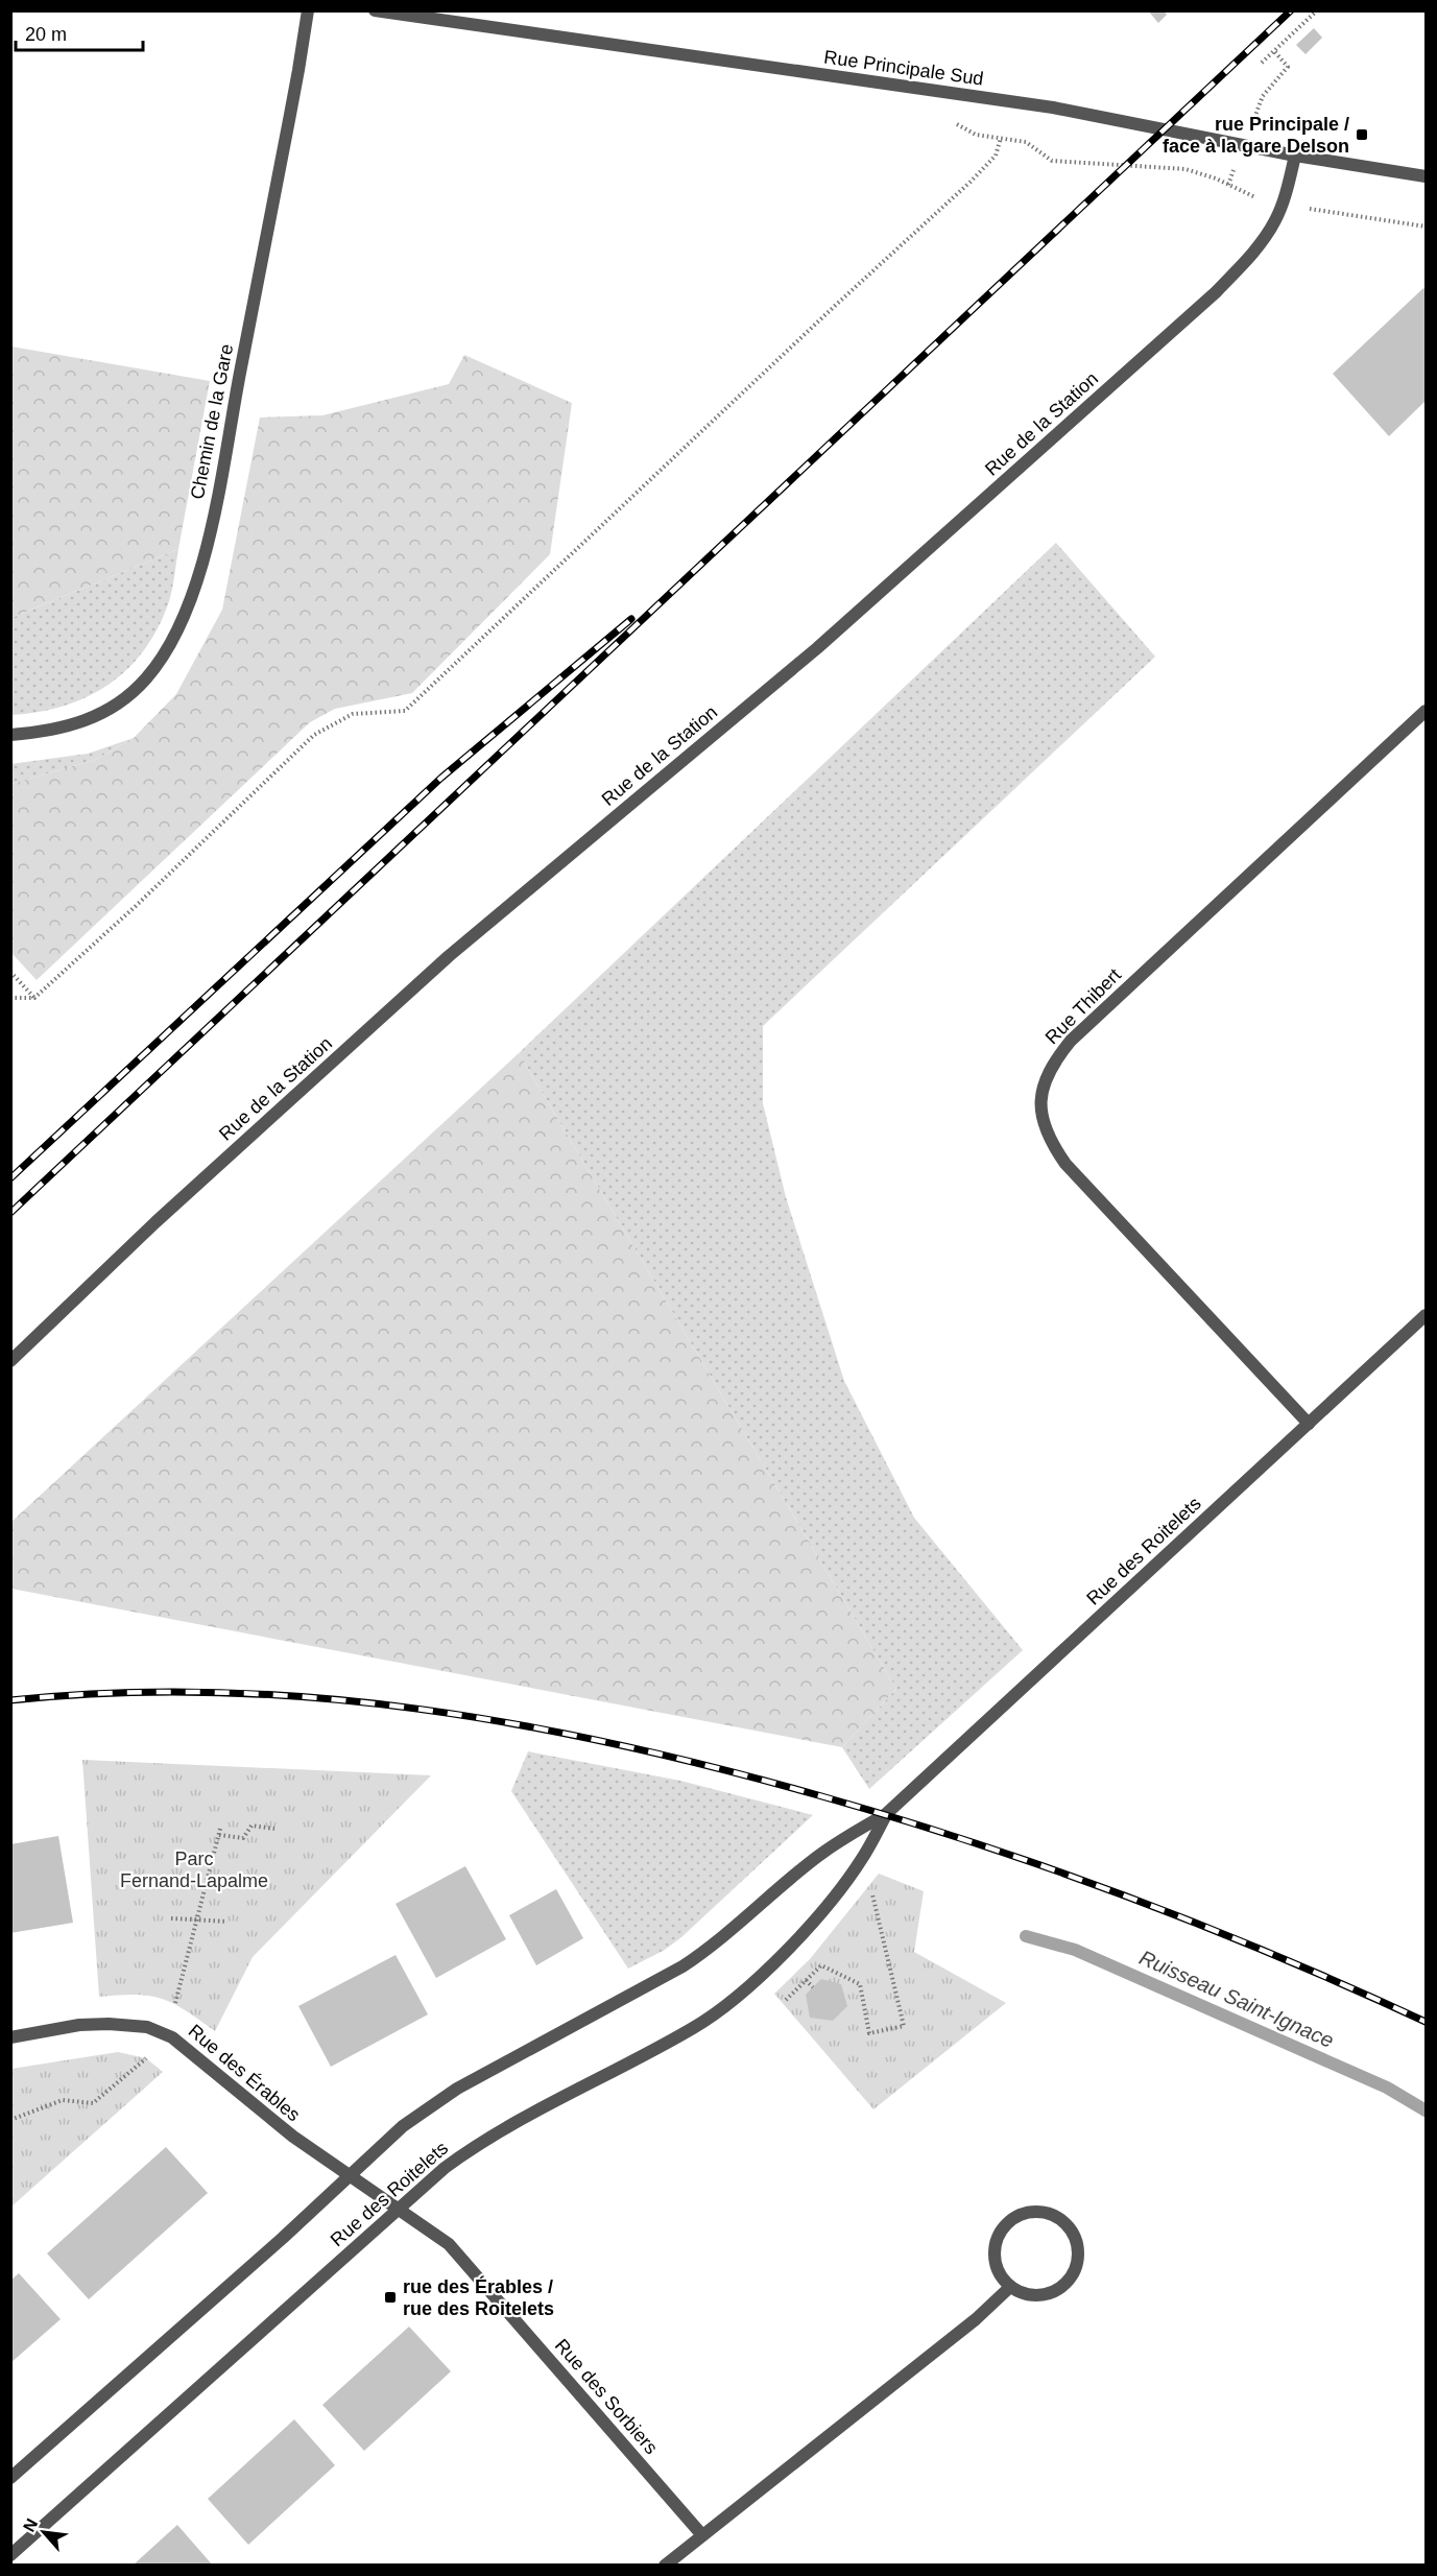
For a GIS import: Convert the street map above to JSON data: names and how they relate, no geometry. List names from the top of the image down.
{
  "streets": {
    "street": [
      "Rue Principale Sud",
      "Chemin de la Gare",
      "Rue de la Station",
      "Rue Thibert",
      "Rue des Roitelets",
      "Rue des Érables",
      "Rue des Sorbiers"
    ]
  },
  "crossings": [
    ["Rue Principale Sud", "Rue de la Station"],
    ["Rue Thibert", "Rue des Roitelets"],
    ["Rue des Roitelets", "Rue des Érables"],
    ["Rue des Roitelets", "Rue des Sorbiers"],
    ["Rue des Érables", "Rue des Sorbiers"]
  ],
  "water": ["Ruisseau Saint-Ignace"],
  "parks": ["Parc Fernand-Lapalme"],
  "places": {
    "transit": ["rue Principale / face à la gare Delson", "rue des Érables / rue des Roitelets"]
  },
  "scale_bar": "20 m",
  "north": "top left"
}
